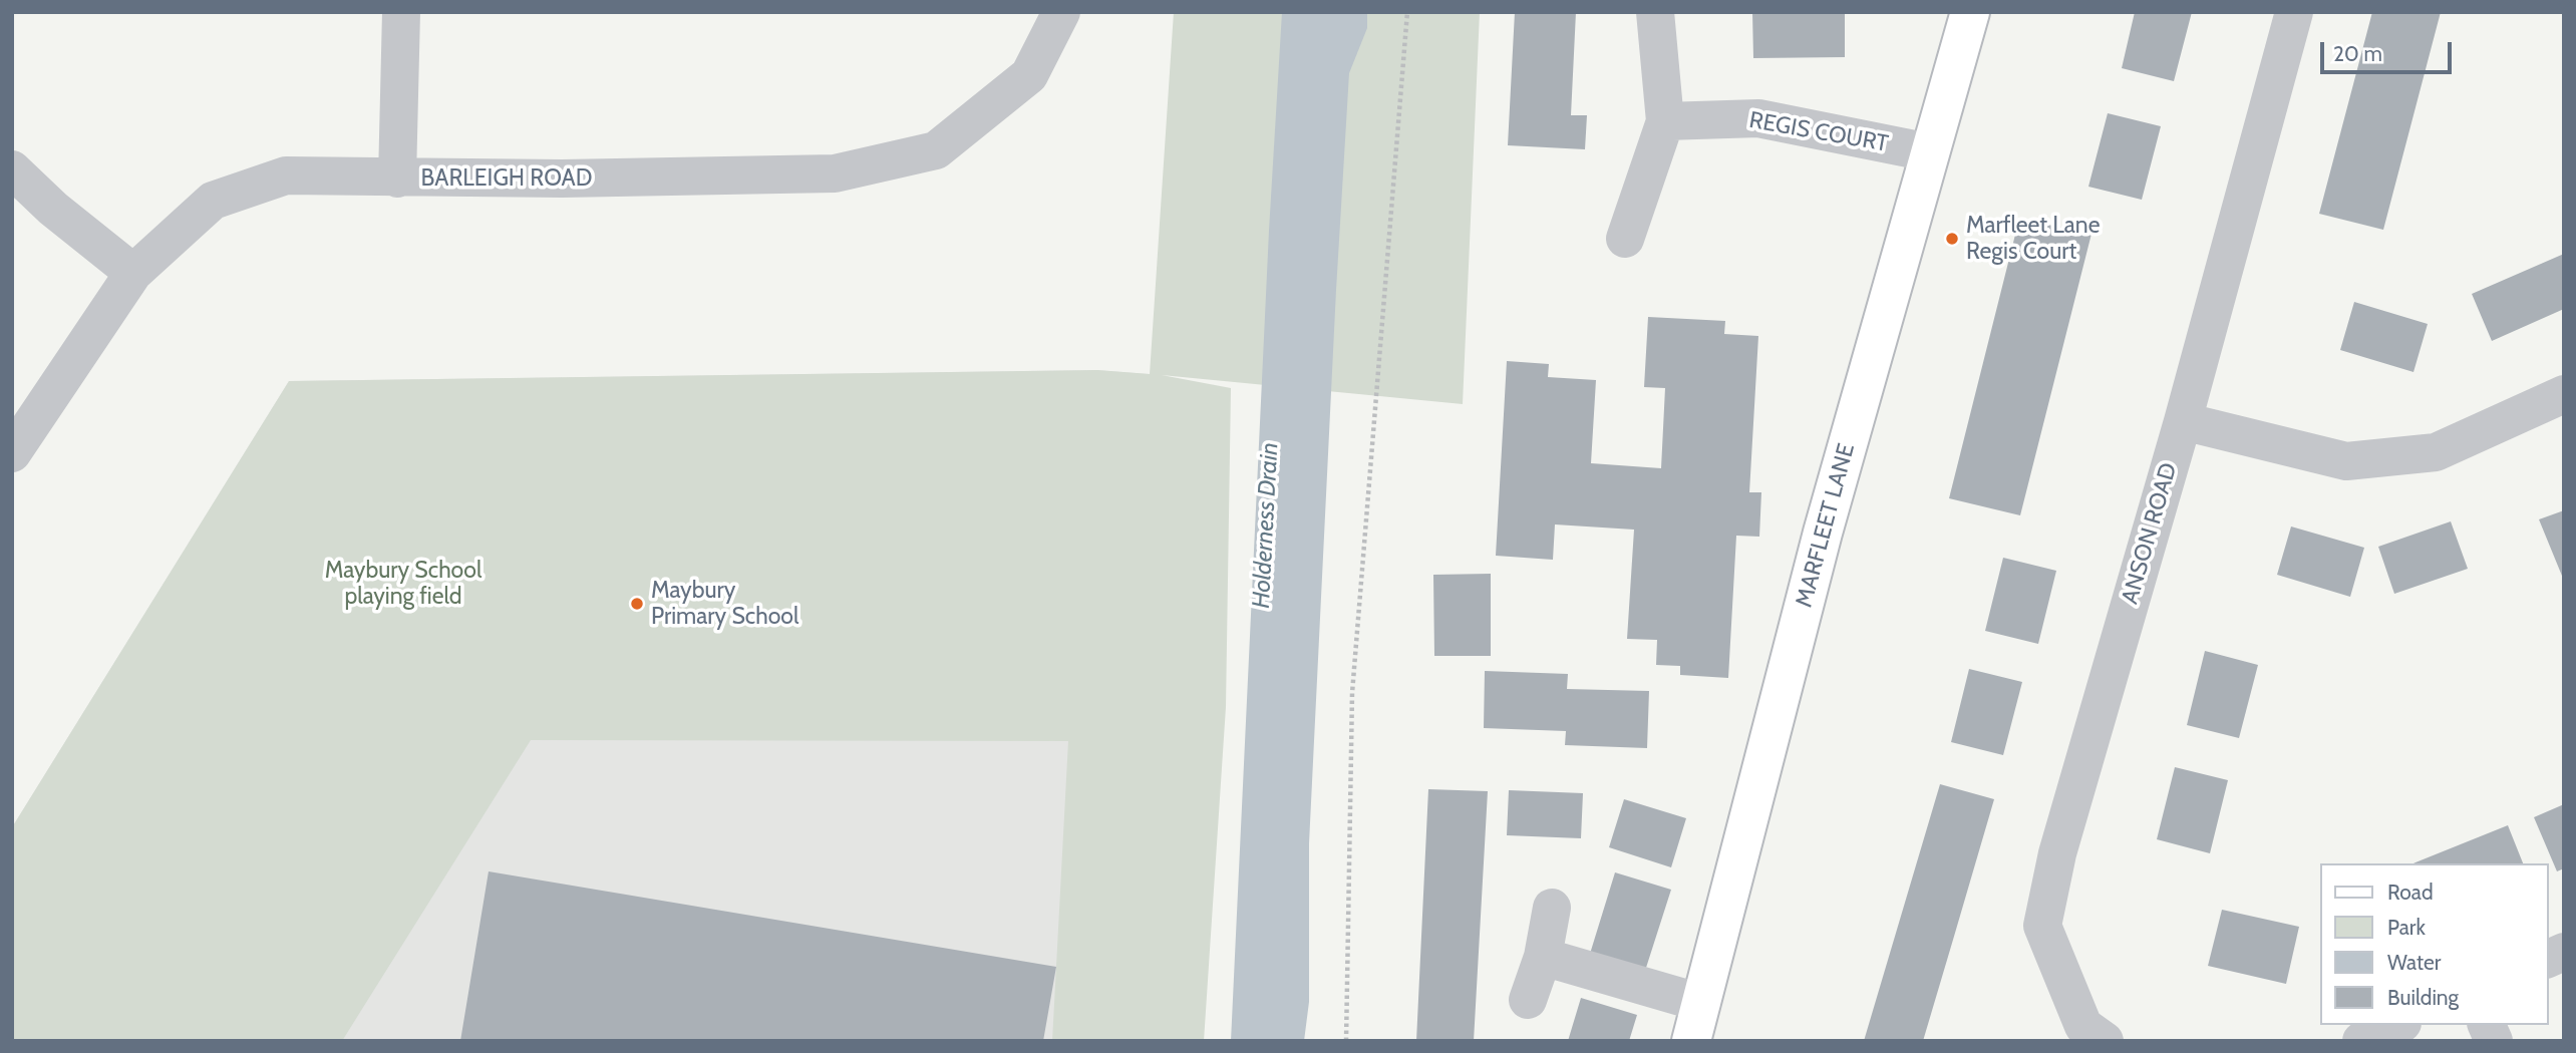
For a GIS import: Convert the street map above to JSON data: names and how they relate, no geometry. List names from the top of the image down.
{
  "streets": {
    "street": [
      "REGIS COURT",
      "BARLEIGH ROAD",
      "MARFLEET LANE",
      "ANSON ROAD"
    ]
  },
  "crossings": [
    ["REGIS COURT", "MARFLEET LANE"]
  ],
  "water": ["Holderness Drain"],
  "parks": ["Maybury School playing field"],
  "places": ["Marfleet Lane Regis Court", "Maybury Primary School"],
  "legend": [
    "Road",
    "Park",
    "Water",
    "Building"
  ],
  "scale_bar": "20 m"
}
